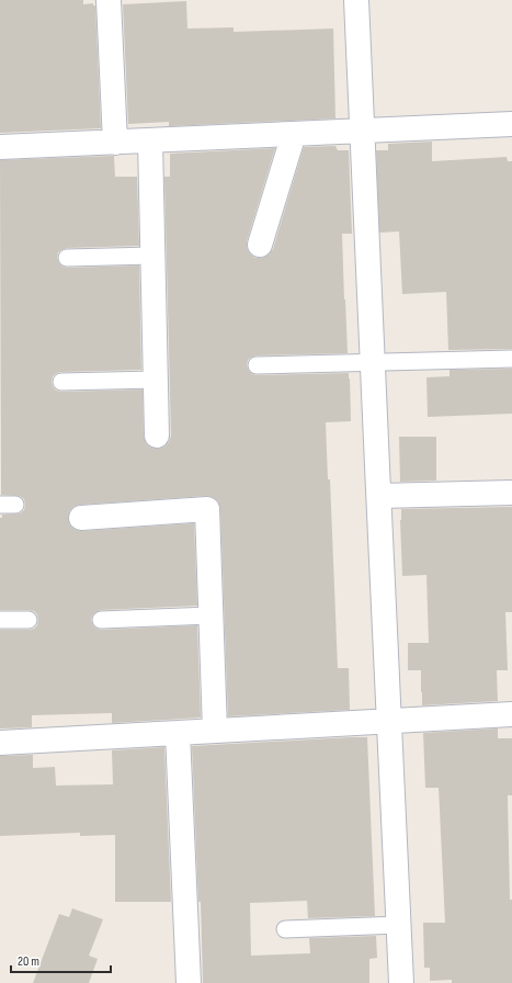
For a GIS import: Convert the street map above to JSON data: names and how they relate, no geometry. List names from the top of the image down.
{
  "scale_bar": "20 m"
}
